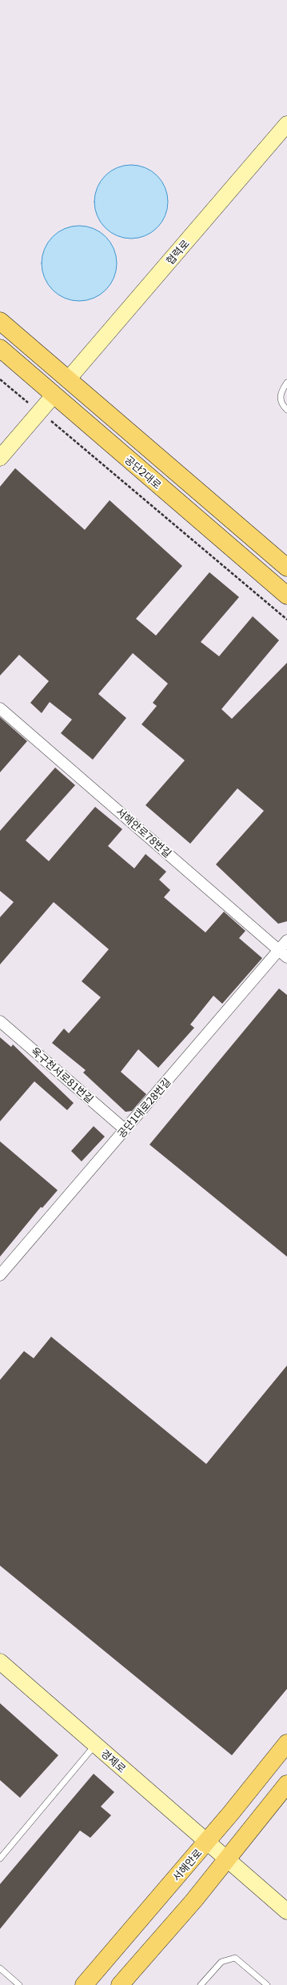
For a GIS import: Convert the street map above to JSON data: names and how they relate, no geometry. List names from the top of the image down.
{
  "streets": {
    "main road": ["공단2대로", "서해안로"],
    "street": [
      "협력로",
      "서해안로78번길",
      "옥구천서로81번길",
      "공단1대로28번길",
      "경제로"
    ]
  },
  "crossings": [
    ["협력로", "공단2대로"],
    ["서해안로78번길", "공단1대로28번길"],
    ["옥구천서로81번길", "공단1대로28번길"],
    ["경제로", "서해안로"]
  ]
}
